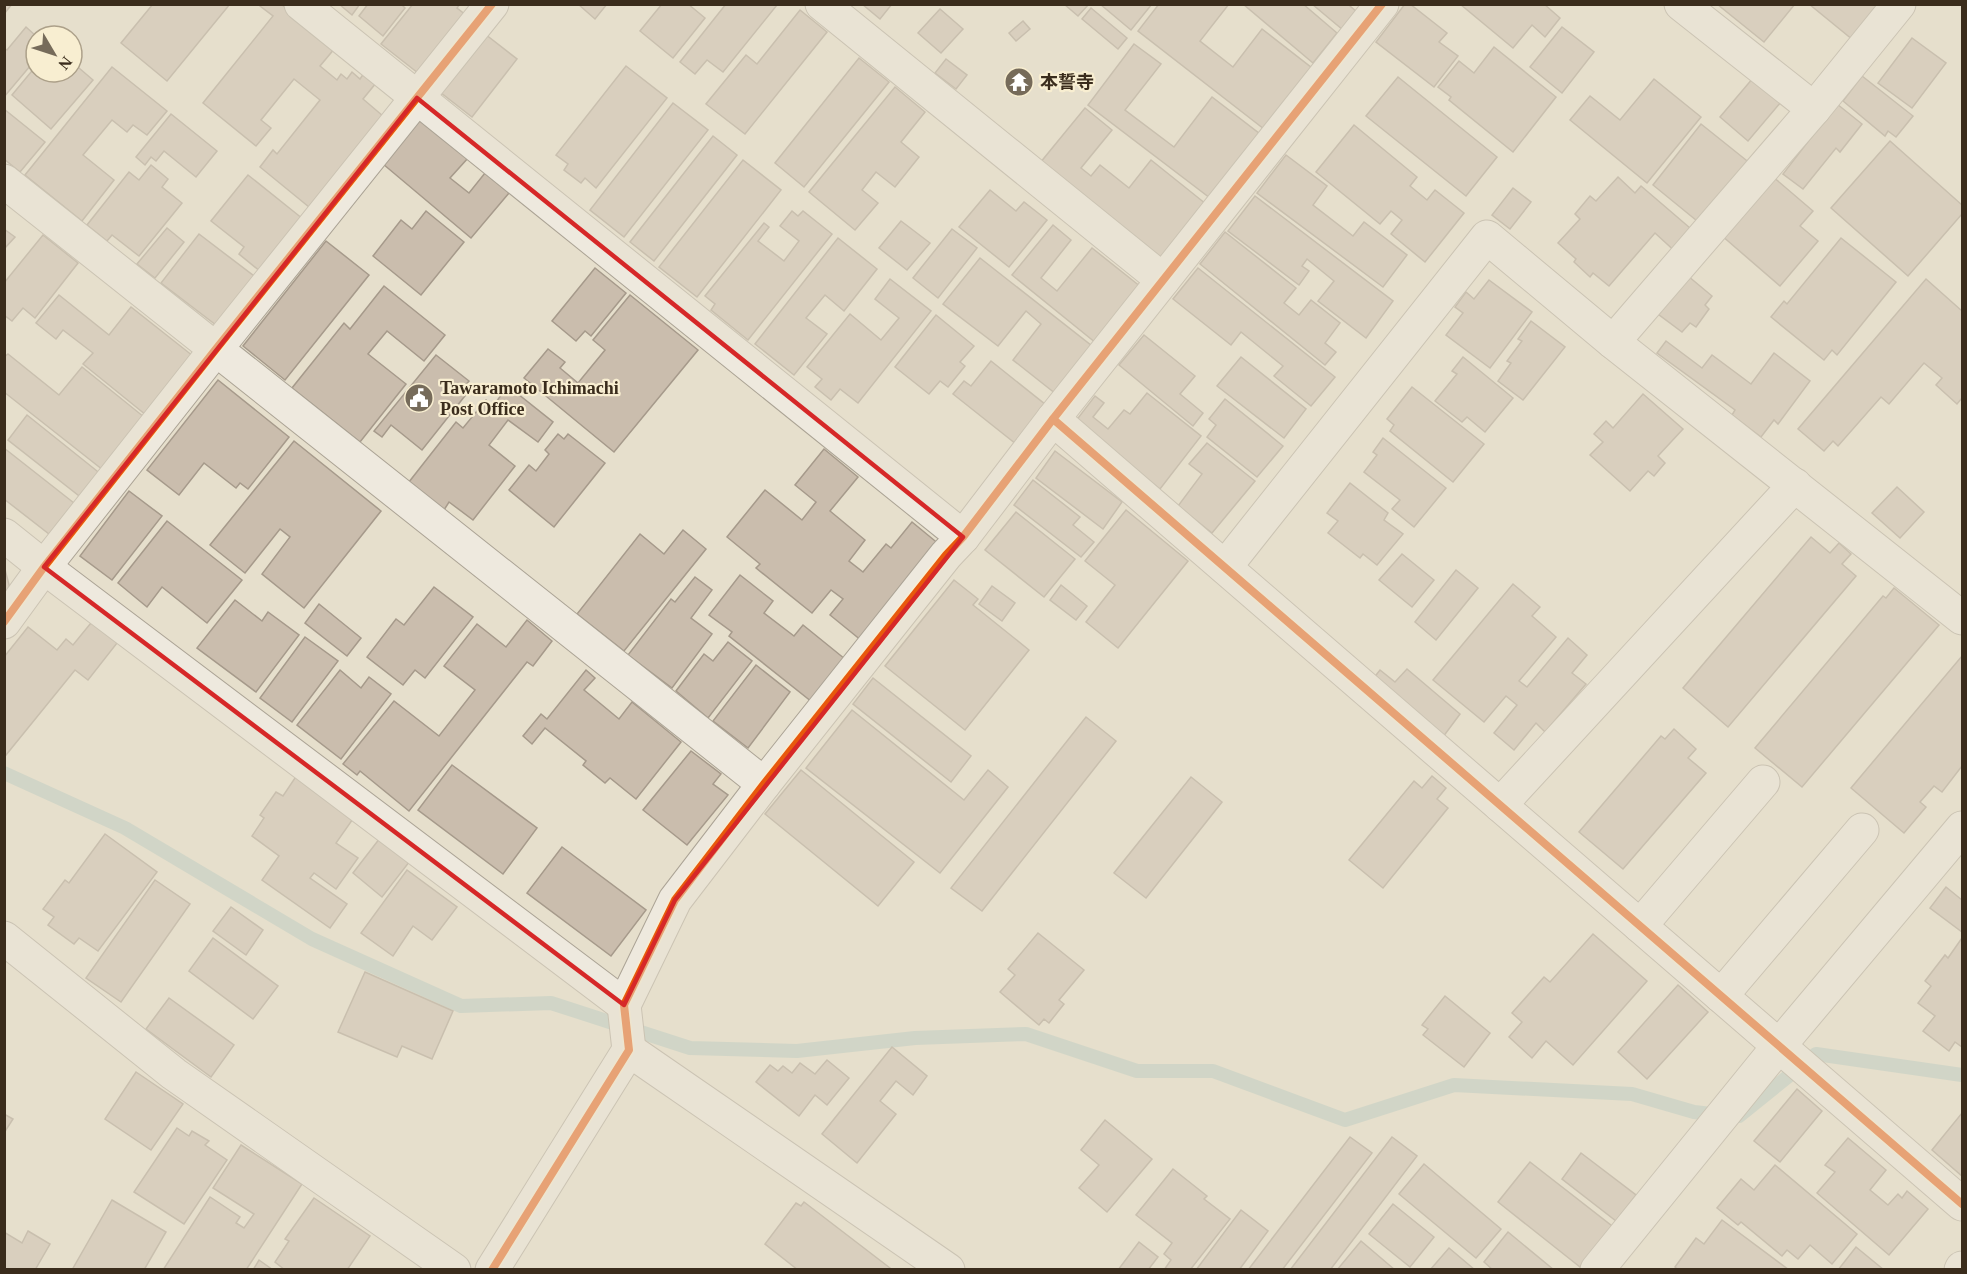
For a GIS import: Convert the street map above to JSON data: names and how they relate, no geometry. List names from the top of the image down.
{
  "places": {
    "temple": ["本誓寺"],
    "public building": ["Tawaramoto Ichimachi Post Office"]
  },
  "north": "bottom right"
}
